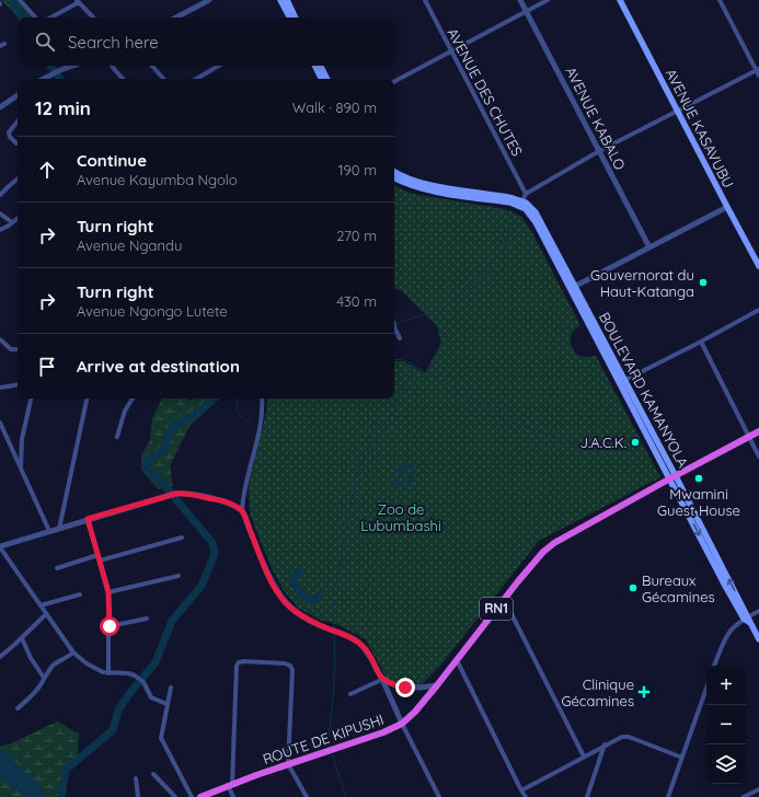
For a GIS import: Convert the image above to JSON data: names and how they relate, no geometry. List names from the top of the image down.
{
  "streets": {
    "highway": ["RN1", "ROUTE DE KIPUSHI"],
    "main road": ["AVENUE KASAVUBU", "BOULEVARD KAMANYOLA"],
    "street": ["AVENUE DES CHUTES", "AVENUE KABALO"]
  },
  "crossings": [
    ["BOULEVARD KAMANYOLA", "RN1"],
    ["BOULEVARD KAMANYOLA", "ROUTE DE KIPUSHI"],
    ["RN1", "ROUTE DE KIPUSHI"]
  ],
  "parks": ["Zoo de Lubumbashi"],
  "places": {
    "other": [
      "Gouvernorat du Haut-Katanga",
      "J.A.C.K.",
      "Mwamini Guest House",
      "Bureaux Gécamines"
    ],
    "health": ["Clinique Gécamines"]
  },
  "page": {
    "search": "Search here",
    "heading": ["12 min", "Walk · 890 m"],
    "list": [
      ["Continue", "Avenue Kayumba Ngolo", "190 m"],
      ["Turn right", "Avenue Ngandu", "270 m"],
      ["Turn right", "Avenue Ngongo Lutete", "430 m"],
      "Arrive at destination"
    ],
    "map_buttons": ["+", "−"]
  }
}
